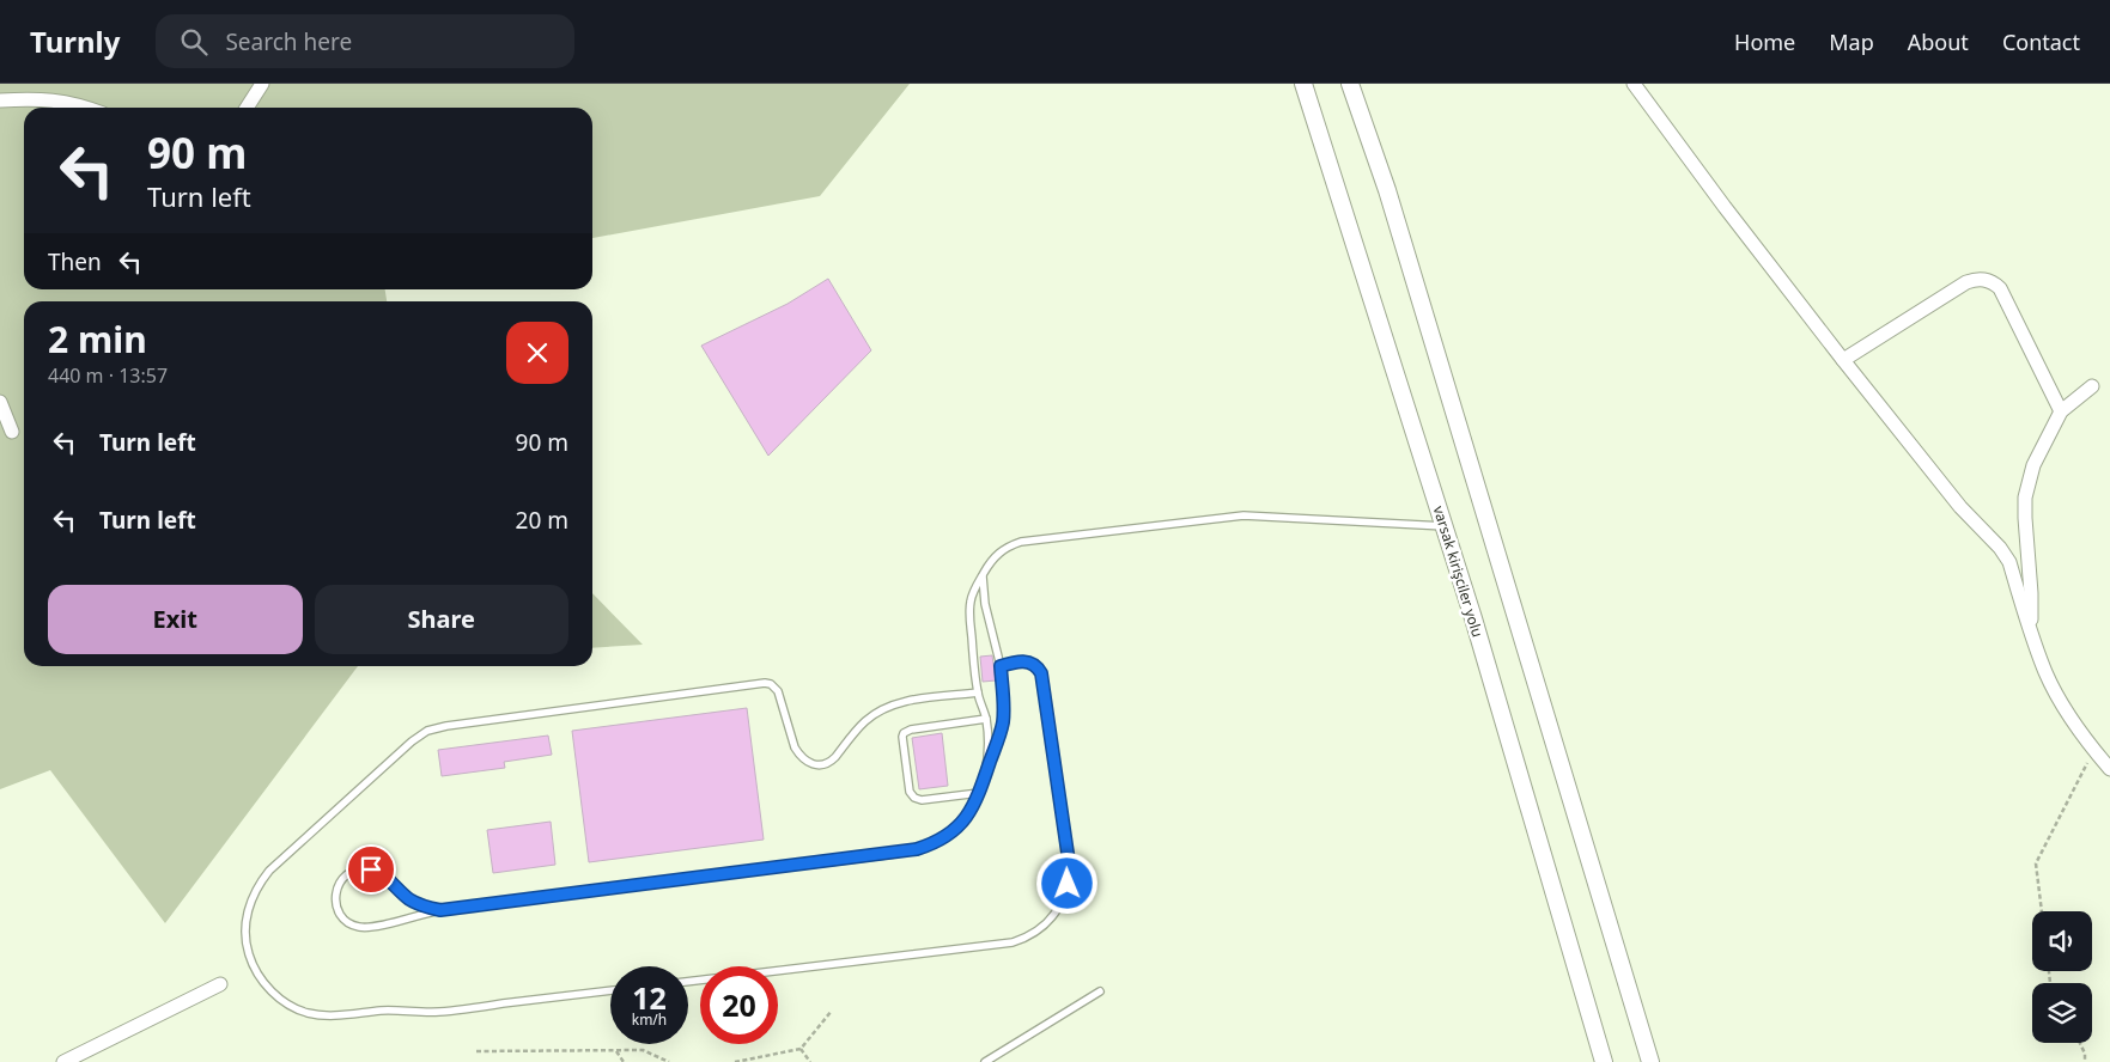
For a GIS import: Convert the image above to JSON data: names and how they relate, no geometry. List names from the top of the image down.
{
  "streets": {
    "street": ["varsak kirişciler yolu"]
  },
  "page": {
    "header": "Turnly",
    "search": "Search here",
    "nav": [
      "Home",
      "Map",
      "About",
      "Contact"
    ],
    "turn": ["90 m", "Turn left"],
    "then": "Then",
    "heading": ["2 min", "440 m · 13:57"],
    "list": [
      {
        "name": "Turn left",
        "value": "90 m"
      },
      {
        "name": "Turn left",
        "value": "20 m"
      }
    ],
    "buttons": ["Exit", "Share"],
    "speed": "12 km/h",
    "limit": "20"
  }
}
